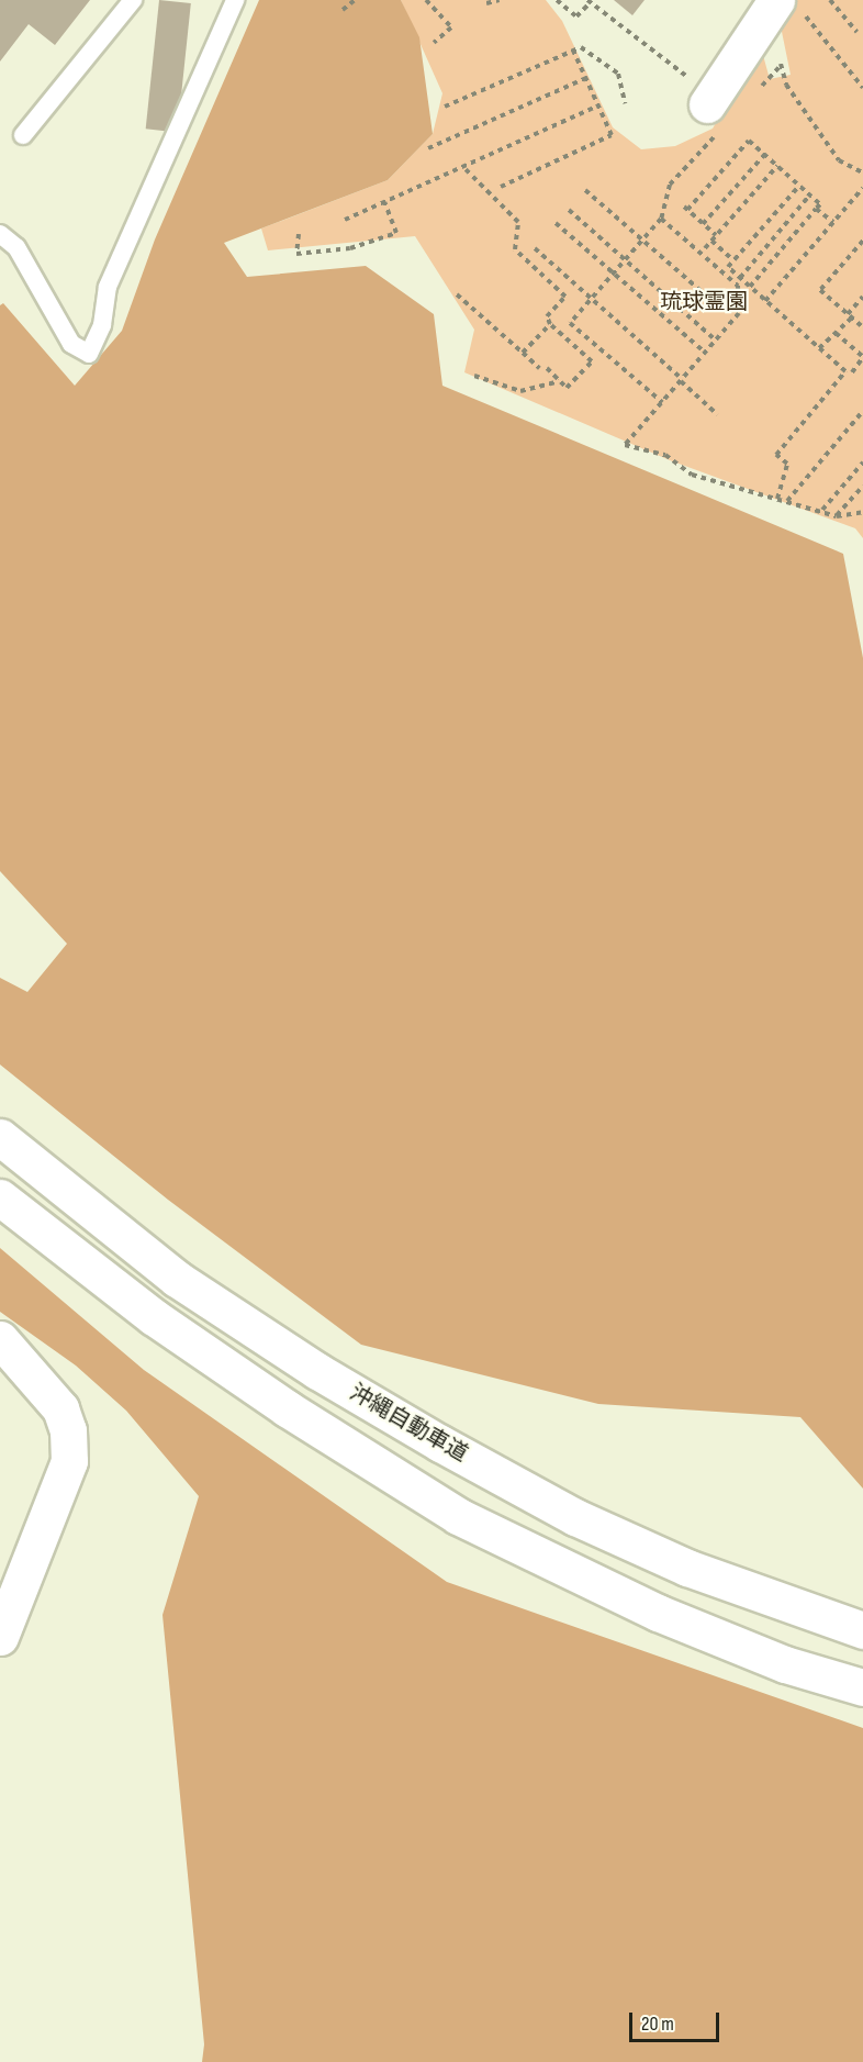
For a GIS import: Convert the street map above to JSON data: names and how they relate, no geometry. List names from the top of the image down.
{
  "streets": {
    "main road": ["沖縄自動車道"]
  },
  "parks": ["琉球霊園"],
  "scale_bar": "20 m"
}
